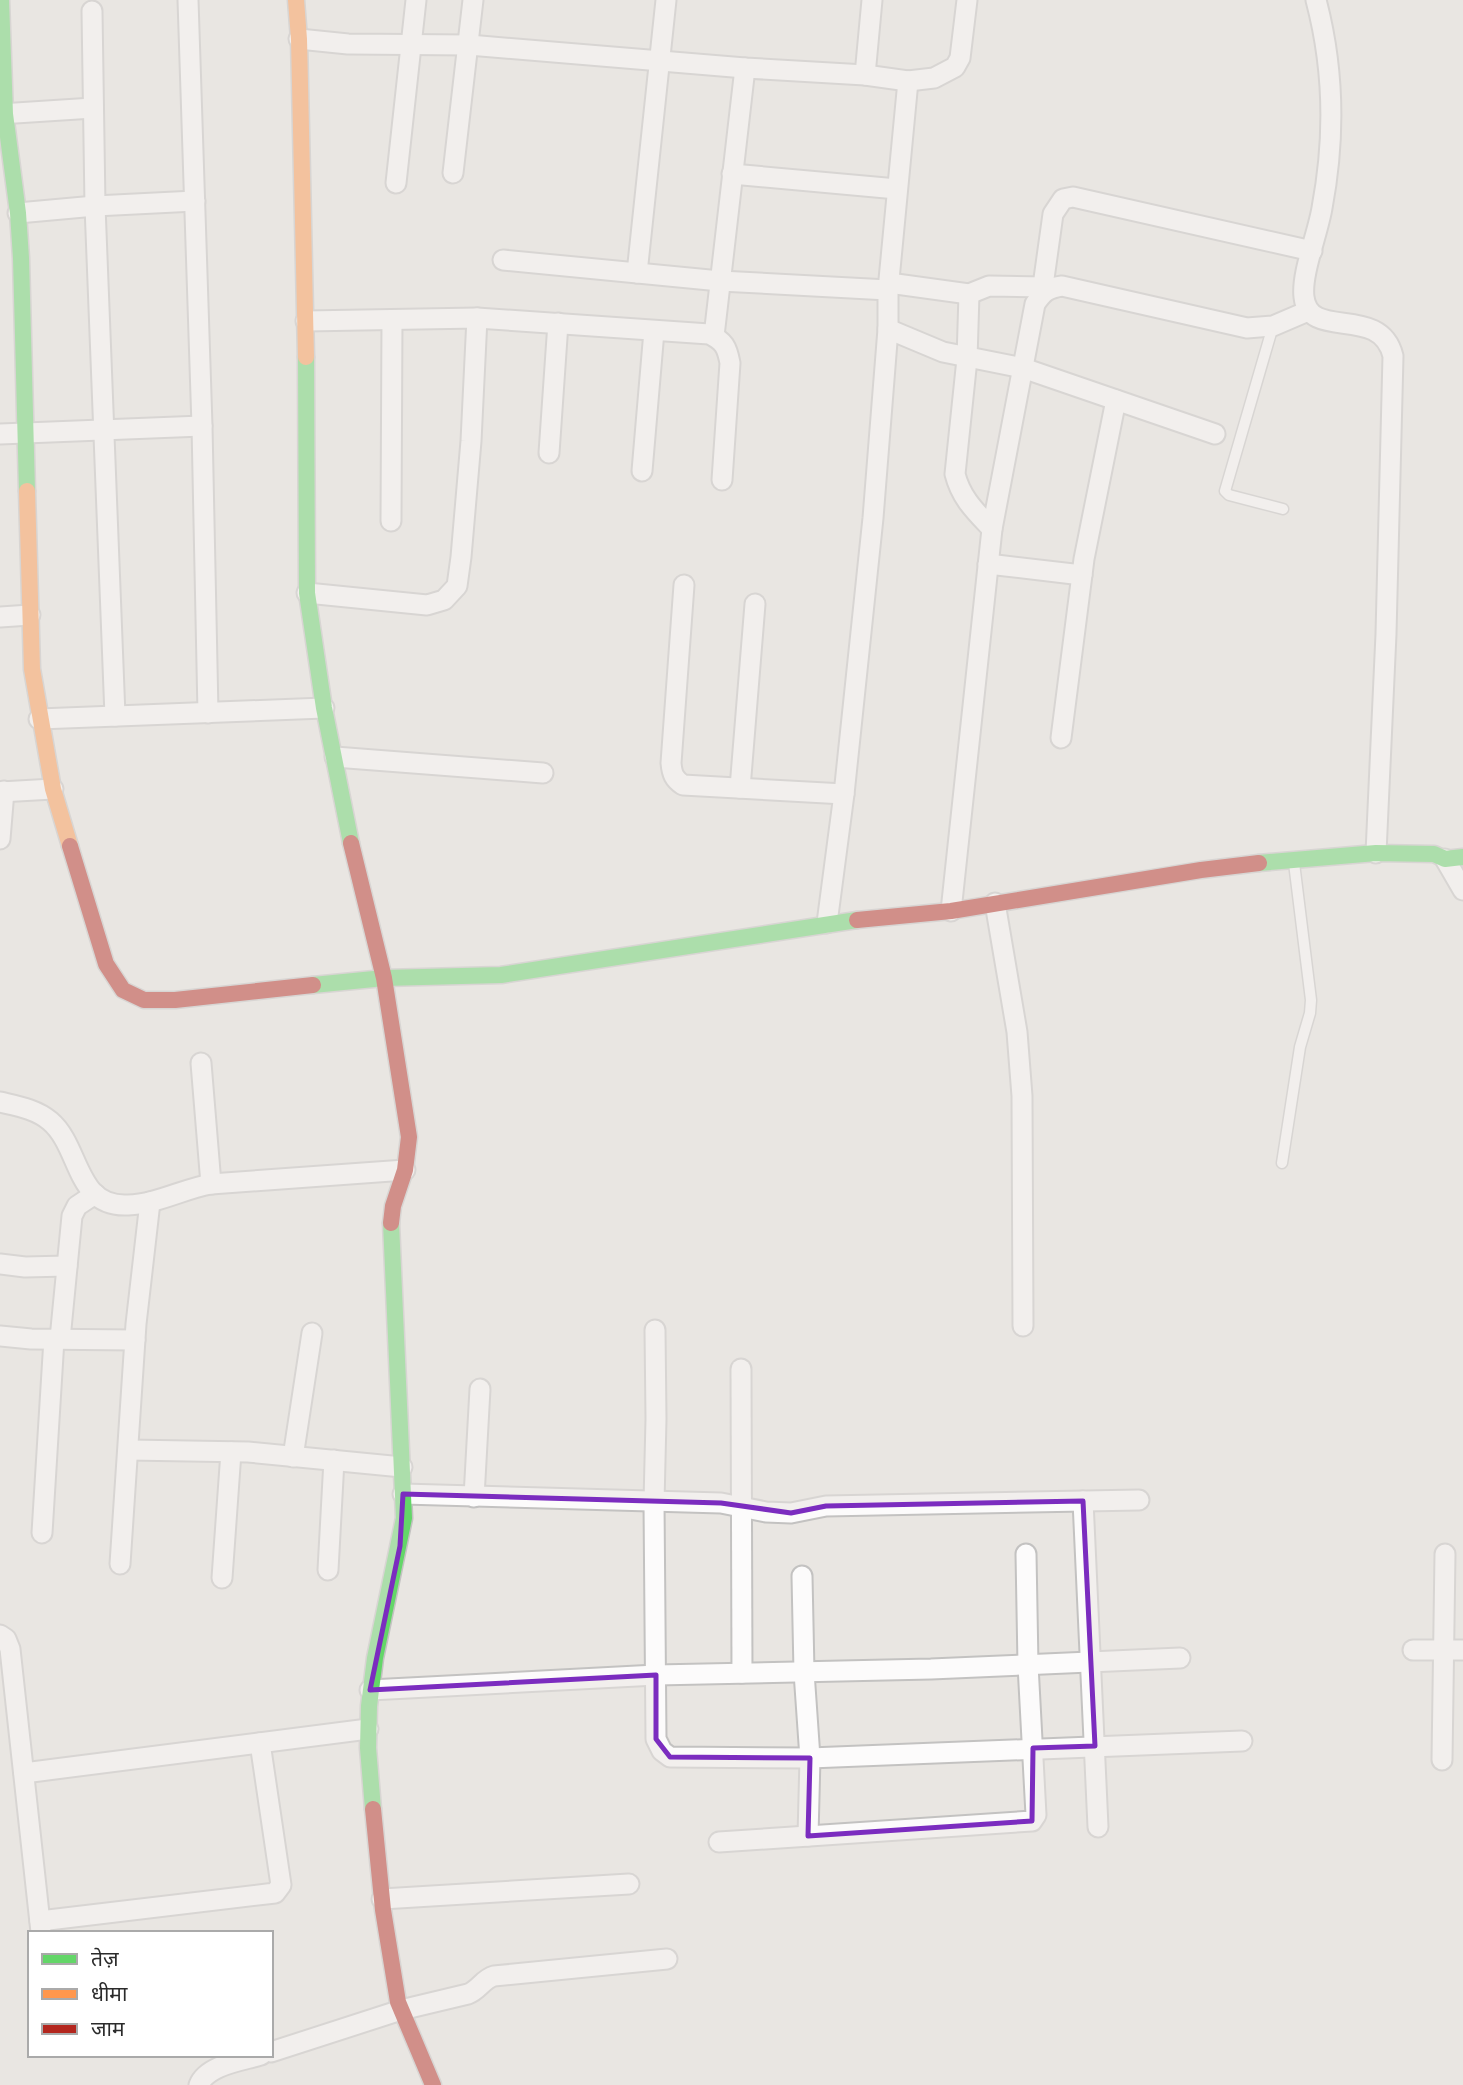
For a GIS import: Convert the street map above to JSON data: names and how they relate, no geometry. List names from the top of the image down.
{
  "legend": ["तेज़", "धीमा", "जाम"]
}
